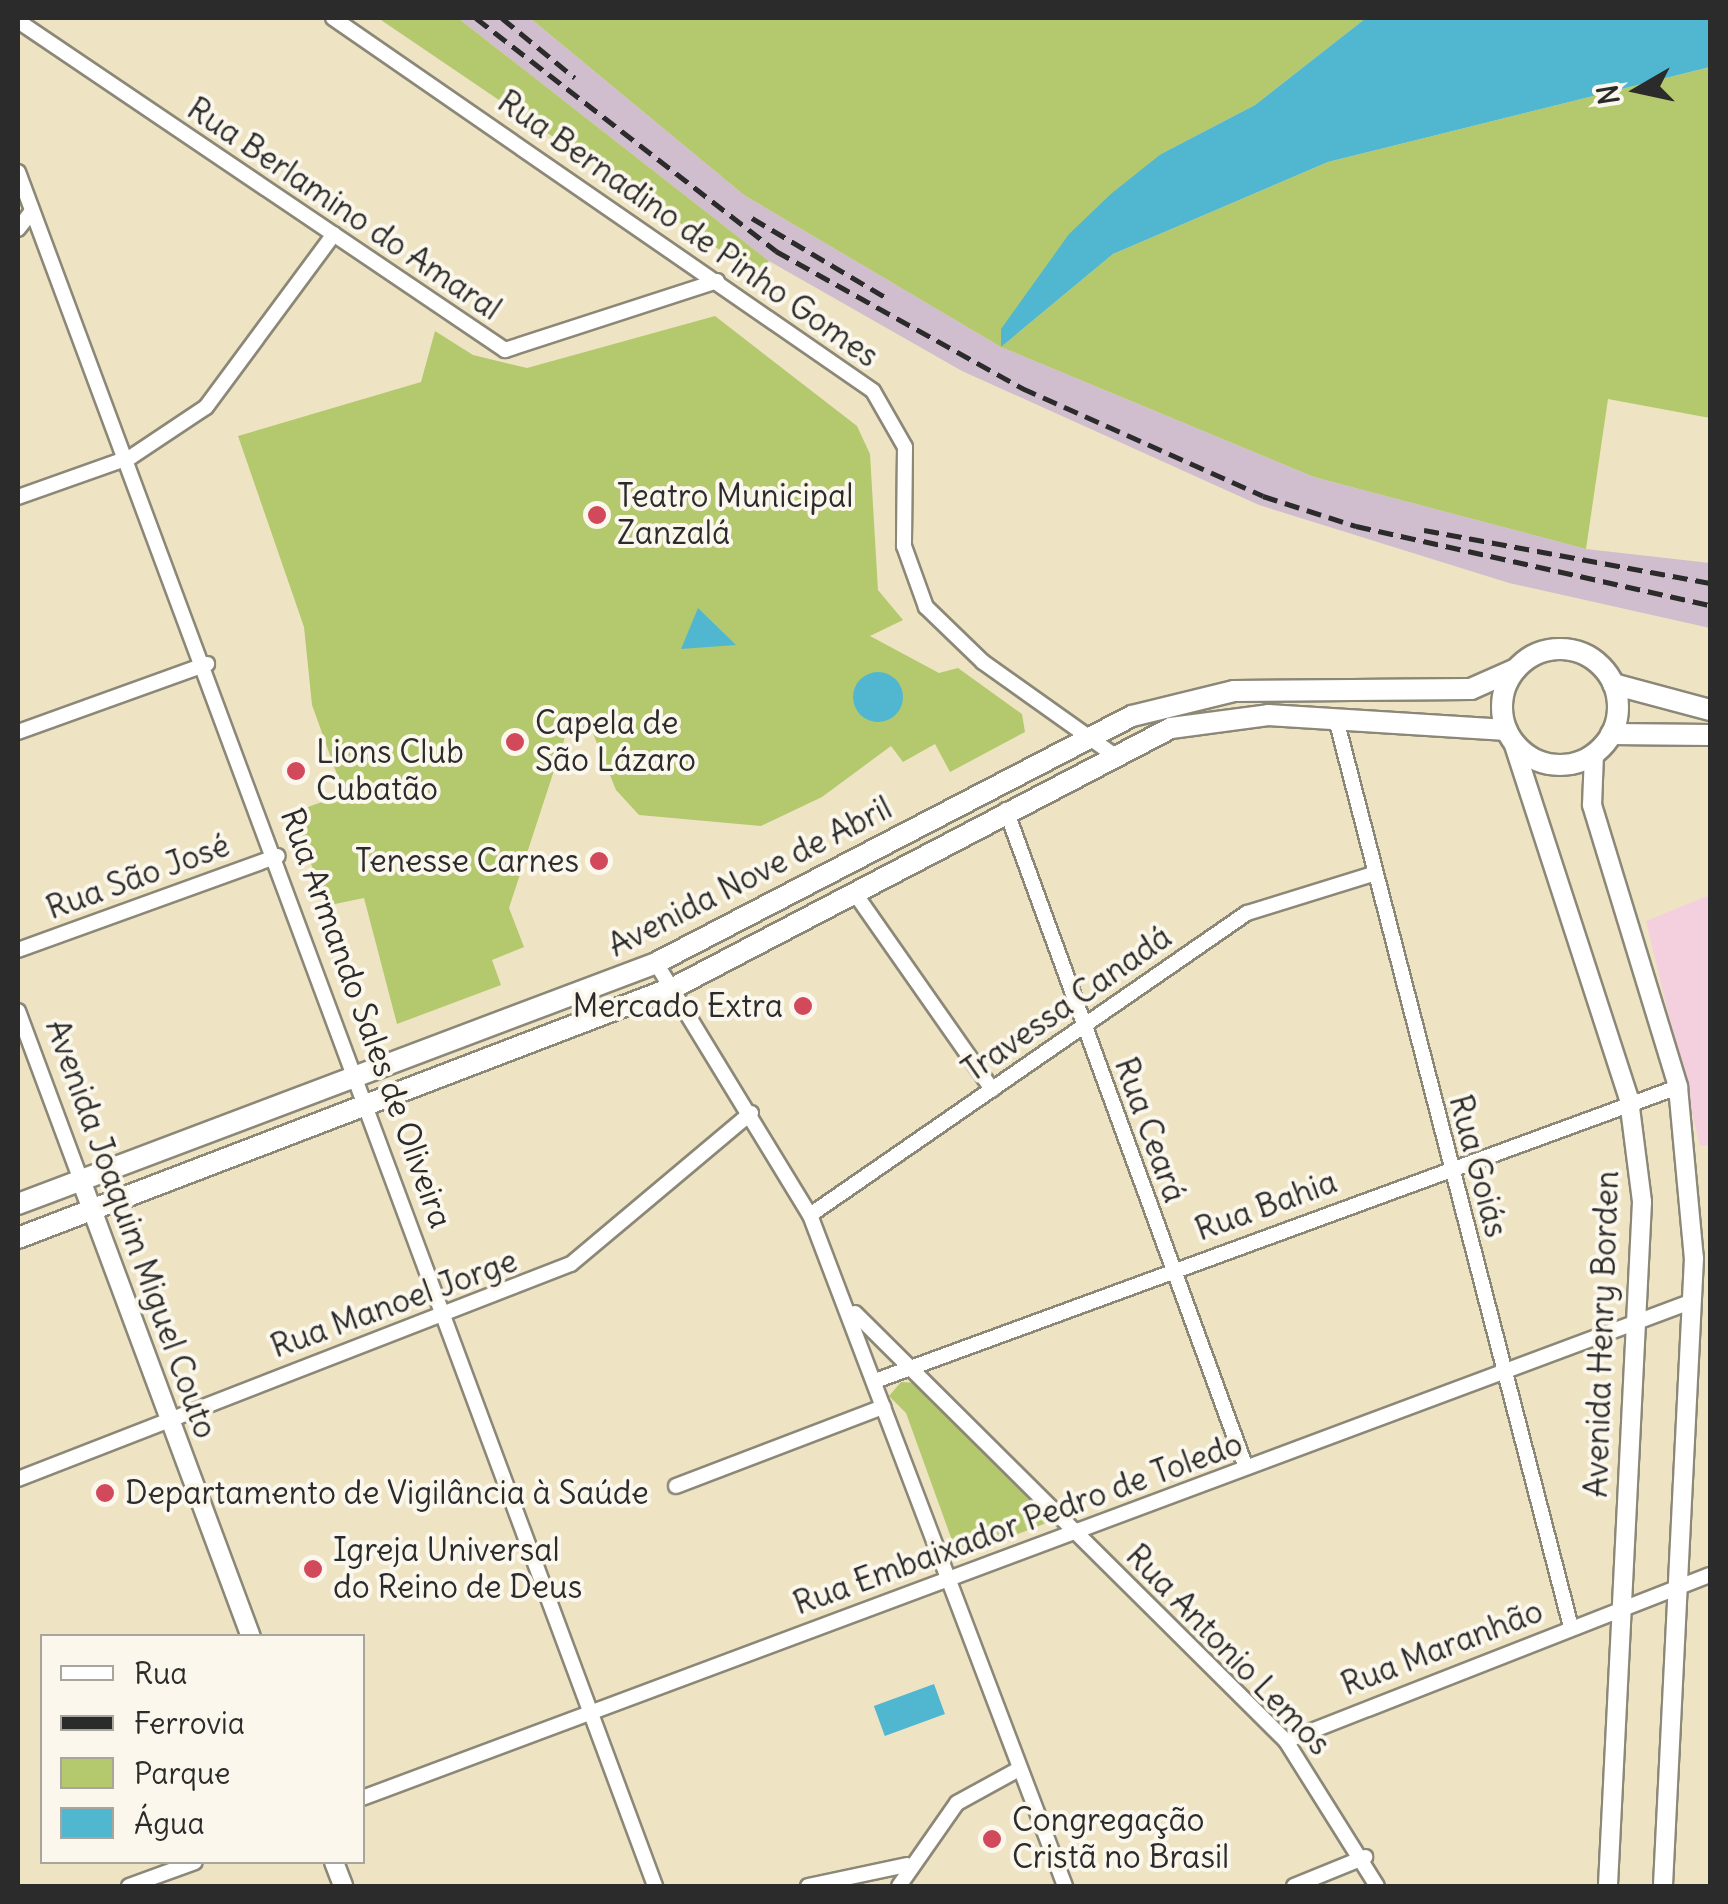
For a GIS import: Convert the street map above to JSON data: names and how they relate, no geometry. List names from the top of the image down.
{
  "streets": {
    "main road": ["Avenida Nove de Abril"],
    "street": [
      "Rua Berlamino do Amaral",
      "Rua Bernadino de Pinho Gomes",
      "Rua São José",
      "Travessa Canadá",
      "Rua Armando Sales de Oliveira",
      "Rua Ceará",
      "Rua Goiás",
      "Rua Bahia",
      "Avenida Joaquim Miguel Couto",
      "Rua Manoel Jorge",
      "Avenida Henry Borden",
      "Rua Embaixador Pedro de Toledo",
      "Rua Maranhão",
      "Rua Antonio Lemos"
    ]
  },
  "crossings": [
    ["Rua Berlamino do Amaral", "Rua Bernadino de Pinho Gomes"],
    ["Rua Bernadino de Pinho Gomes", "Avenida Nove de Abril"],
    ["Rua São José", "Rua Armando Sales de Oliveira"],
    ["Avenida Nove de Abril", "Rua Armando Sales de Oliveira"],
    ["Avenida Nove de Abril", "Rua Ceará"],
    ["Avenida Nove de Abril", "Rua Goiás"],
    ["Avenida Nove de Abril", "Avenida Joaquim Miguel Couto"],
    ["Avenida Nove de Abril", "Avenida Henry Borden"],
    ["Travessa Canadá", "Rua Ceará"],
    ["Travessa Canadá", "Rua Goiás"],
    ["Rua Armando Sales de Oliveira", "Rua Manoel Jorge"],
    ["Rua Armando Sales de Oliveira", "Rua Embaixador Pedro de Toledo"],
    ["Rua Ceará", "Rua Bahia"],
    ["Rua Ceará", "Rua Embaixador Pedro de Toledo"],
    ["Rua Goiás", "Rua Bahia"],
    ["Rua Goiás", "Rua Embaixador Pedro de Toledo"],
    ["Rua Goiás", "Rua Maranhão"],
    ["Rua Bahia", "Avenida Henry Borden"],
    ["Rua Bahia", "Rua Antonio Lemos"],
    ["Avenida Joaquim Miguel Couto", "Rua Manoel Jorge"],
    ["Avenida Henry Borden", "Rua Embaixador Pedro de Toledo"],
    ["Avenida Henry Borden", "Rua Maranhão"],
    ["Rua Embaixador Pedro de Toledo", "Rua Antonio Lemos"],
    ["Rua Maranhão", "Rua Antonio Lemos"]
  ],
  "places": [
    "Teatro Municipal Zanzalá",
    "Capela de São Lázaro",
    "Lions Club Cubatão",
    "Tenesse Carnes",
    "Mercado Extra",
    "Departamento de Vigilância à Saúde",
    "Igreja Universal do Reino de Deus",
    "Congregação Cristã no Brasil"
  ],
  "legend": [
    "Rua",
    "Ferrovia",
    "Parque",
    "Água"
  ],
  "north": "left"
}
